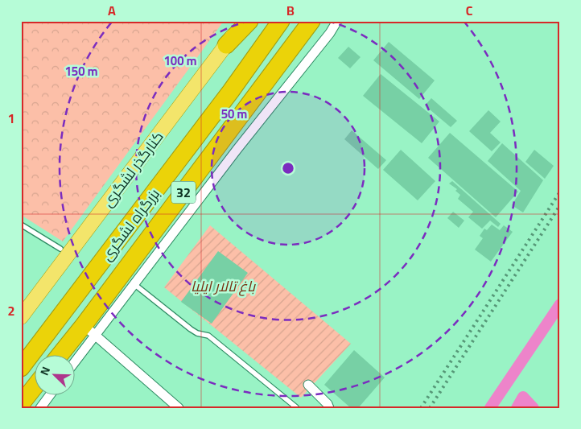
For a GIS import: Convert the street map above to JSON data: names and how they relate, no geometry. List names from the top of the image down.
{
  "streets": {
    "highway": ["32", "بزرگراه لشگری"],
    "main road": ["کنارگذر لشگری"]
  },
  "parks": ["باغ تالار ایلیا"],
  "north": "top left",
  "grid": {
    "columns": ["A", "B", "C"],
    "rows": ["1", "2"]
  },
  "rings": ["100 m", "150 m", "50 m"]
}
